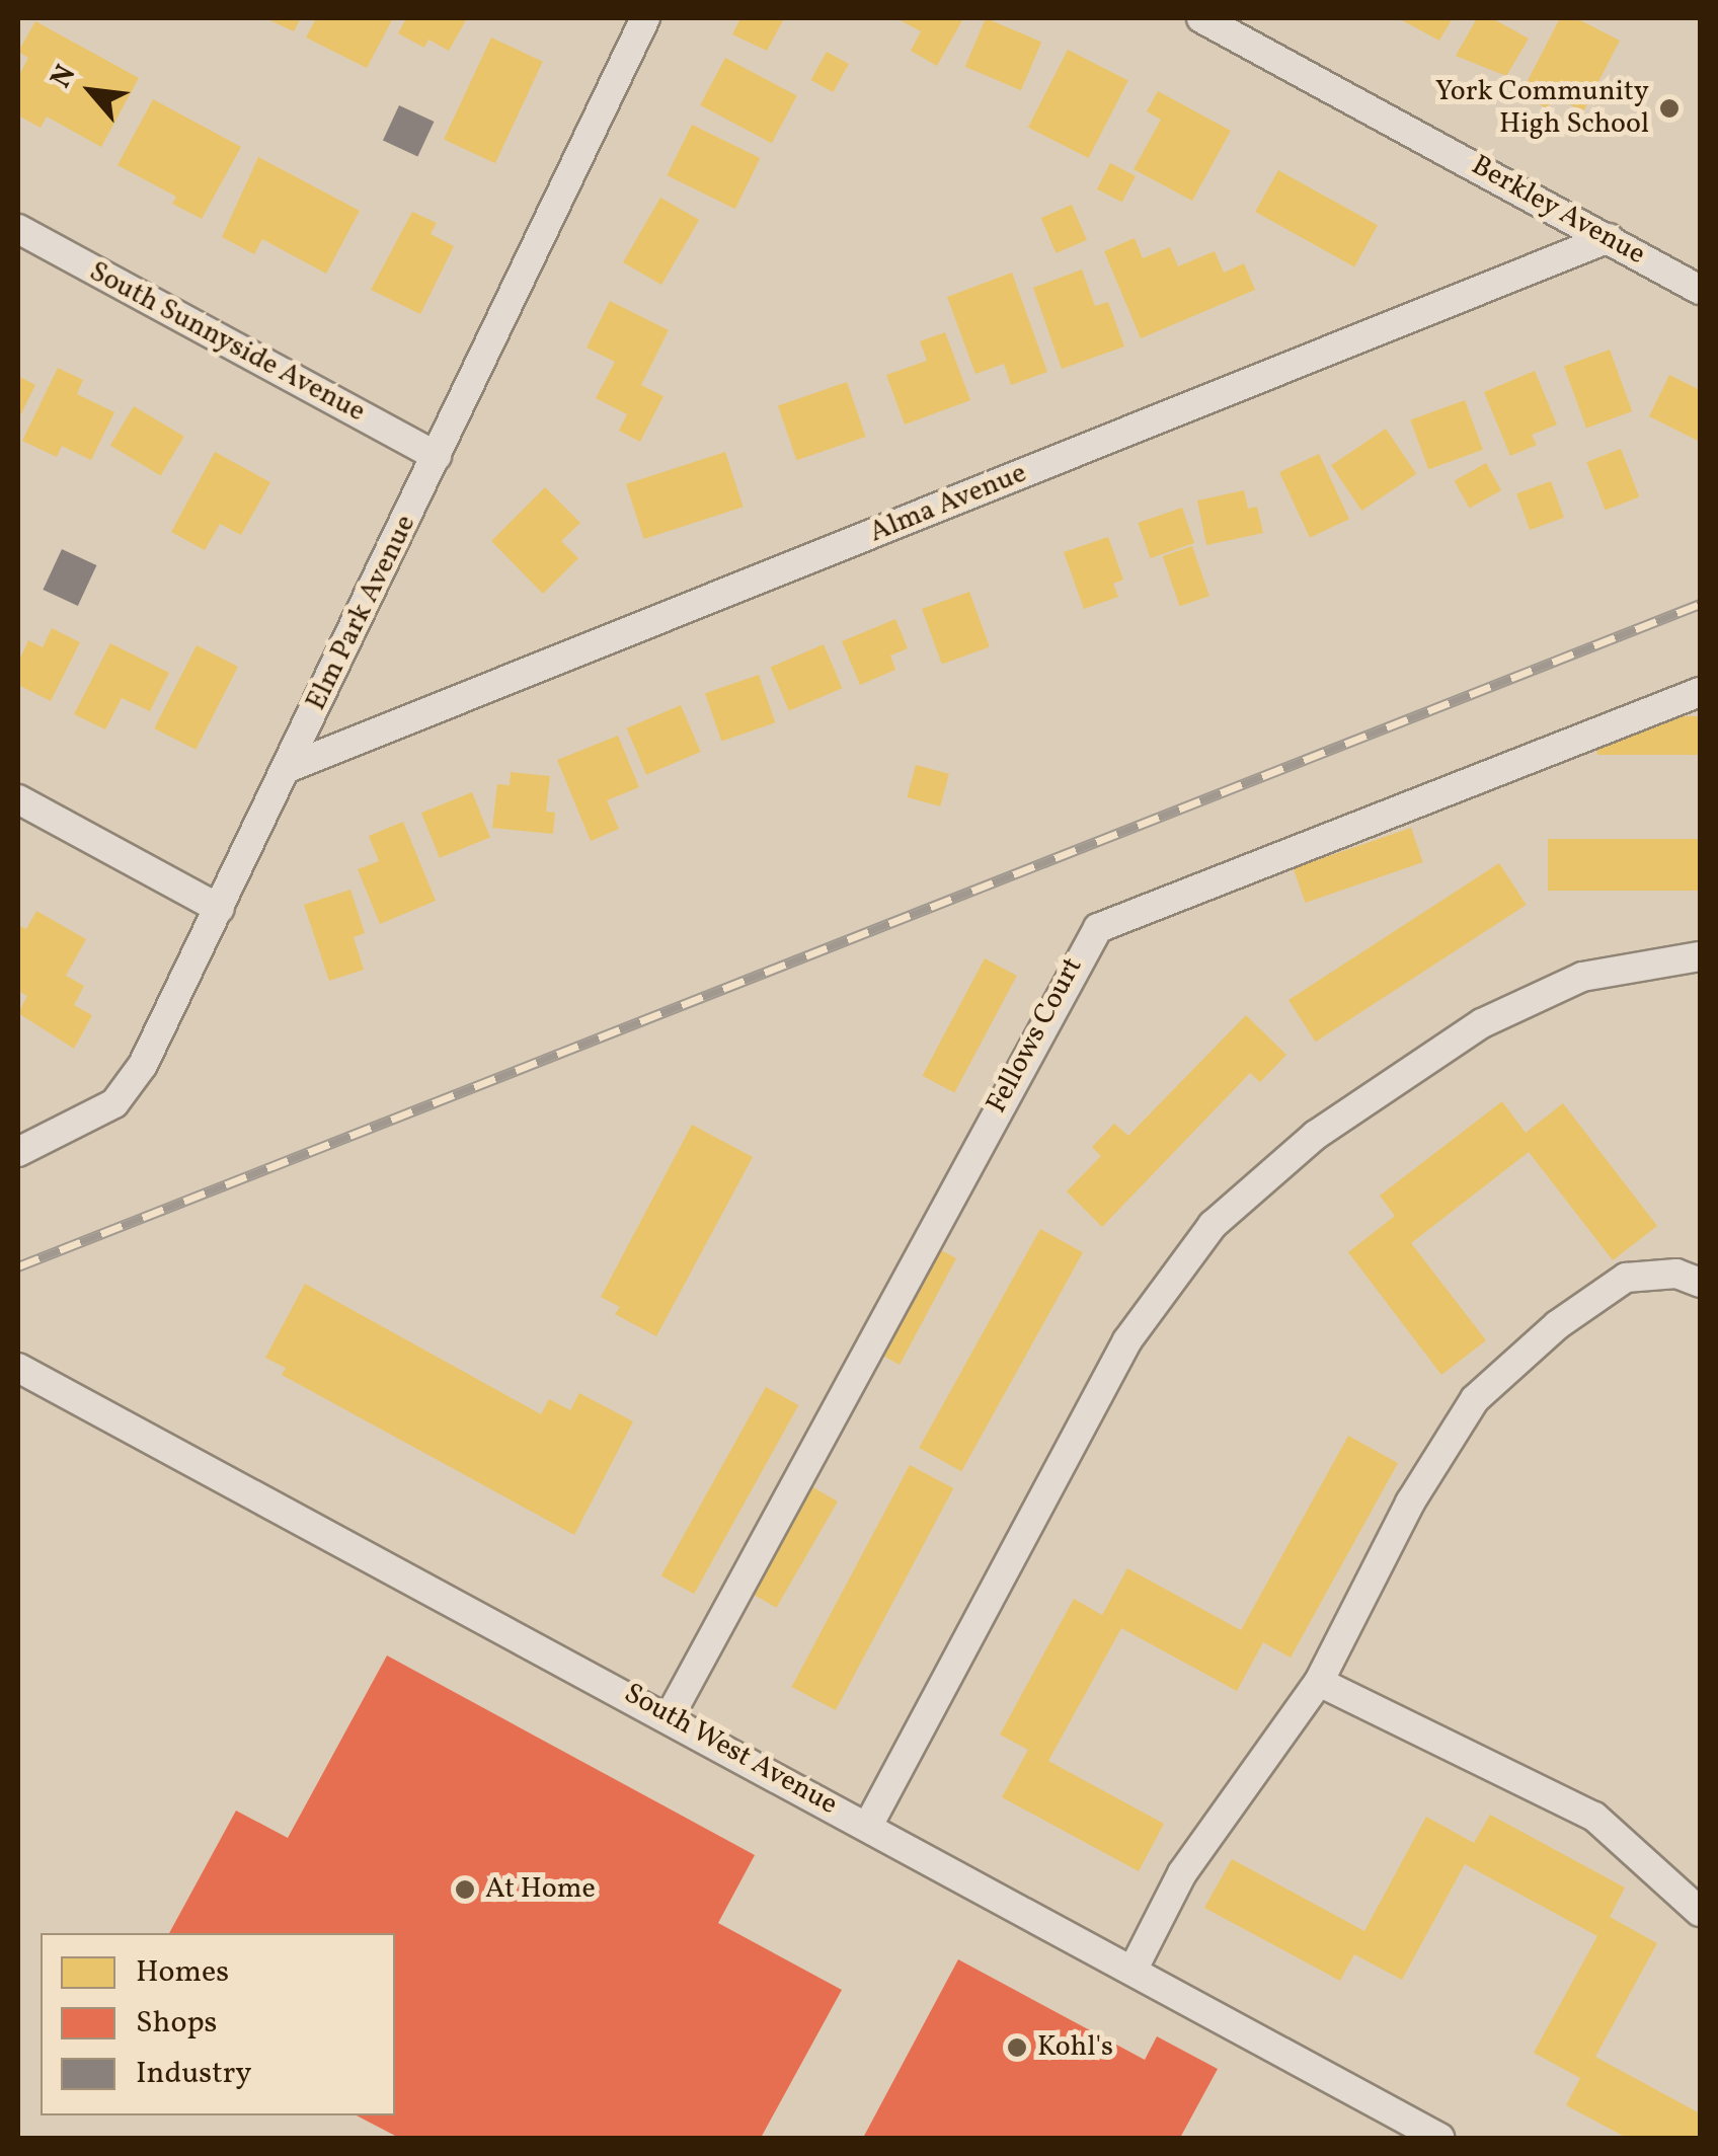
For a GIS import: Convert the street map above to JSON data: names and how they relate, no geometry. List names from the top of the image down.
{
  "streets": {
    "street": [
      "Berkley Avenue",
      "South Sunnyside Avenue",
      "Alma Avenue",
      "Elm Park Avenue",
      "Fellows Court",
      "South West Avenue"
    ]
  },
  "crossings": [
    ["Berkley Avenue", "Alma Avenue"],
    ["South Sunnyside Avenue", "Elm Park Avenue"],
    ["Alma Avenue", "Elm Park Avenue"],
    ["Fellows Court", "South West Avenue"]
  ],
  "places": ["York Community High School", "At Home", "Kohl's"],
  "legend": ["Homes", "Shops", "Industry"],
  "north": "top left"
}
